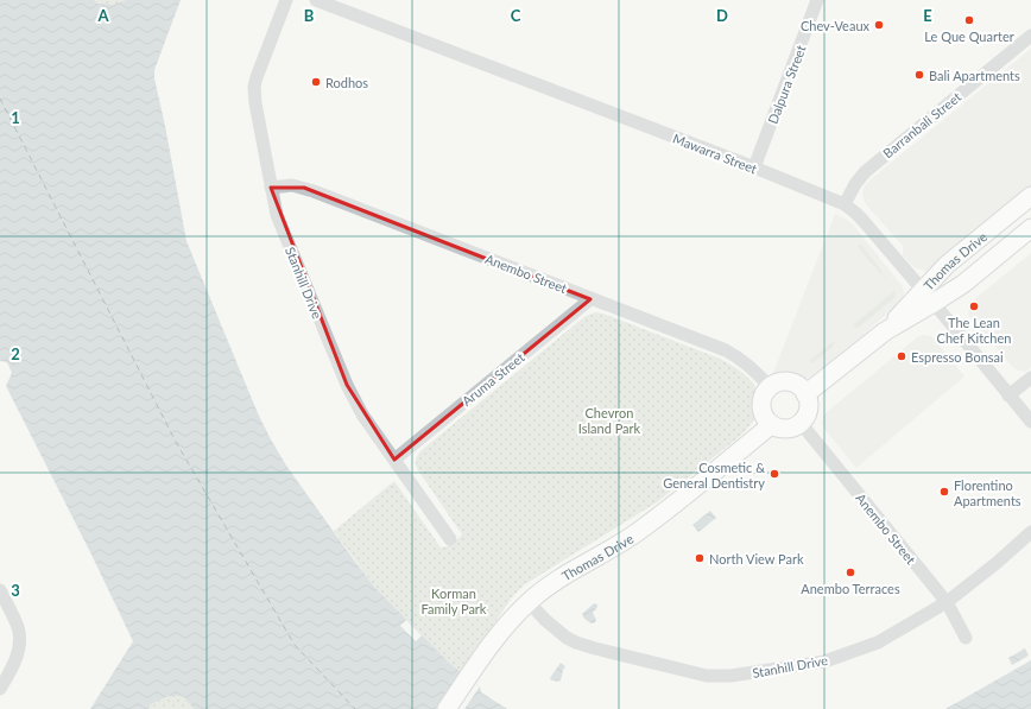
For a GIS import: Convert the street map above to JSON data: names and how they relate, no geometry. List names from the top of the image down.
{
  "streets": {
    "main road": ["Thomas Drive"],
    "street": [
      "Dalpura Street",
      "Barranbali Street",
      "Mawarra Street",
      "Anembo Street",
      "Stanhill Drive",
      "Aruma Street"
    ]
  },
  "crossings": [
    ["Dalpura Street", "Mawarra Street"],
    ["Barranbali Street", "Mawarra Street"],
    ["Mawarra Street", "Thomas Drive"],
    ["Thomas Drive", "Anembo Street"],
    ["Thomas Drive", "Stanhill Drive"],
    ["Anembo Street", "Stanhill Drive"],
    ["Anembo Street", "Aruma Street"],
    ["Stanhill Drive", "Aruma Street"]
  ],
  "parks": ["Chevron Island Park", "Korman Family Park"],
  "places": [
    "Le Que Quarter",
    "Chev-Veaux",
    "Bali Apartments",
    "Rodhos",
    "The Lean Chef Kitchen",
    "Espresso Bonsai",
    "Cosmetic & General Dentistry",
    "Florentino Apartments",
    "North View Park",
    "Anembo Terraces"
  ],
  "grid": {
    "columns": [
      "A",
      "B",
      "C",
      "D",
      "E"
    ],
    "rows": ["1", "2", "3"]
  }
}
